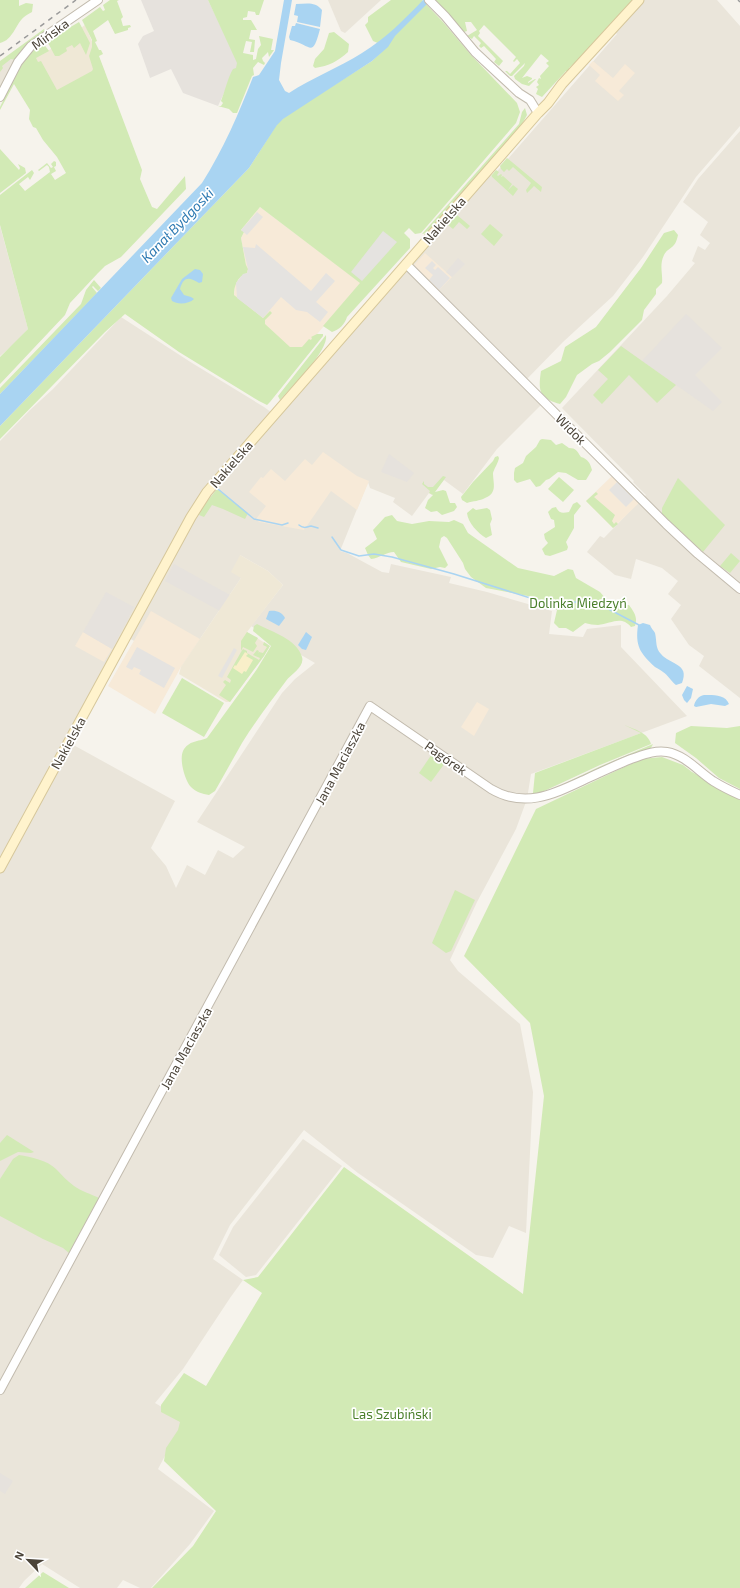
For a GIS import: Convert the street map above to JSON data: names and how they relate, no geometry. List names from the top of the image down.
{
  "streets": {
    "main road": ["Nakielska"],
    "street": [
      "Mińska",
      "Widok",
      "Pagórek",
      "Jana Maciaszka"
    ]
  },
  "crossings": [
    ["Nakielska", "Widok"],
    ["Pagórek", "Jana Maciaszka"]
  ],
  "water": ["Kanał Bydgoski"],
  "parks": ["Dolinka Miedzyń", "Las Szubiński"],
  "north": "top left"
}
